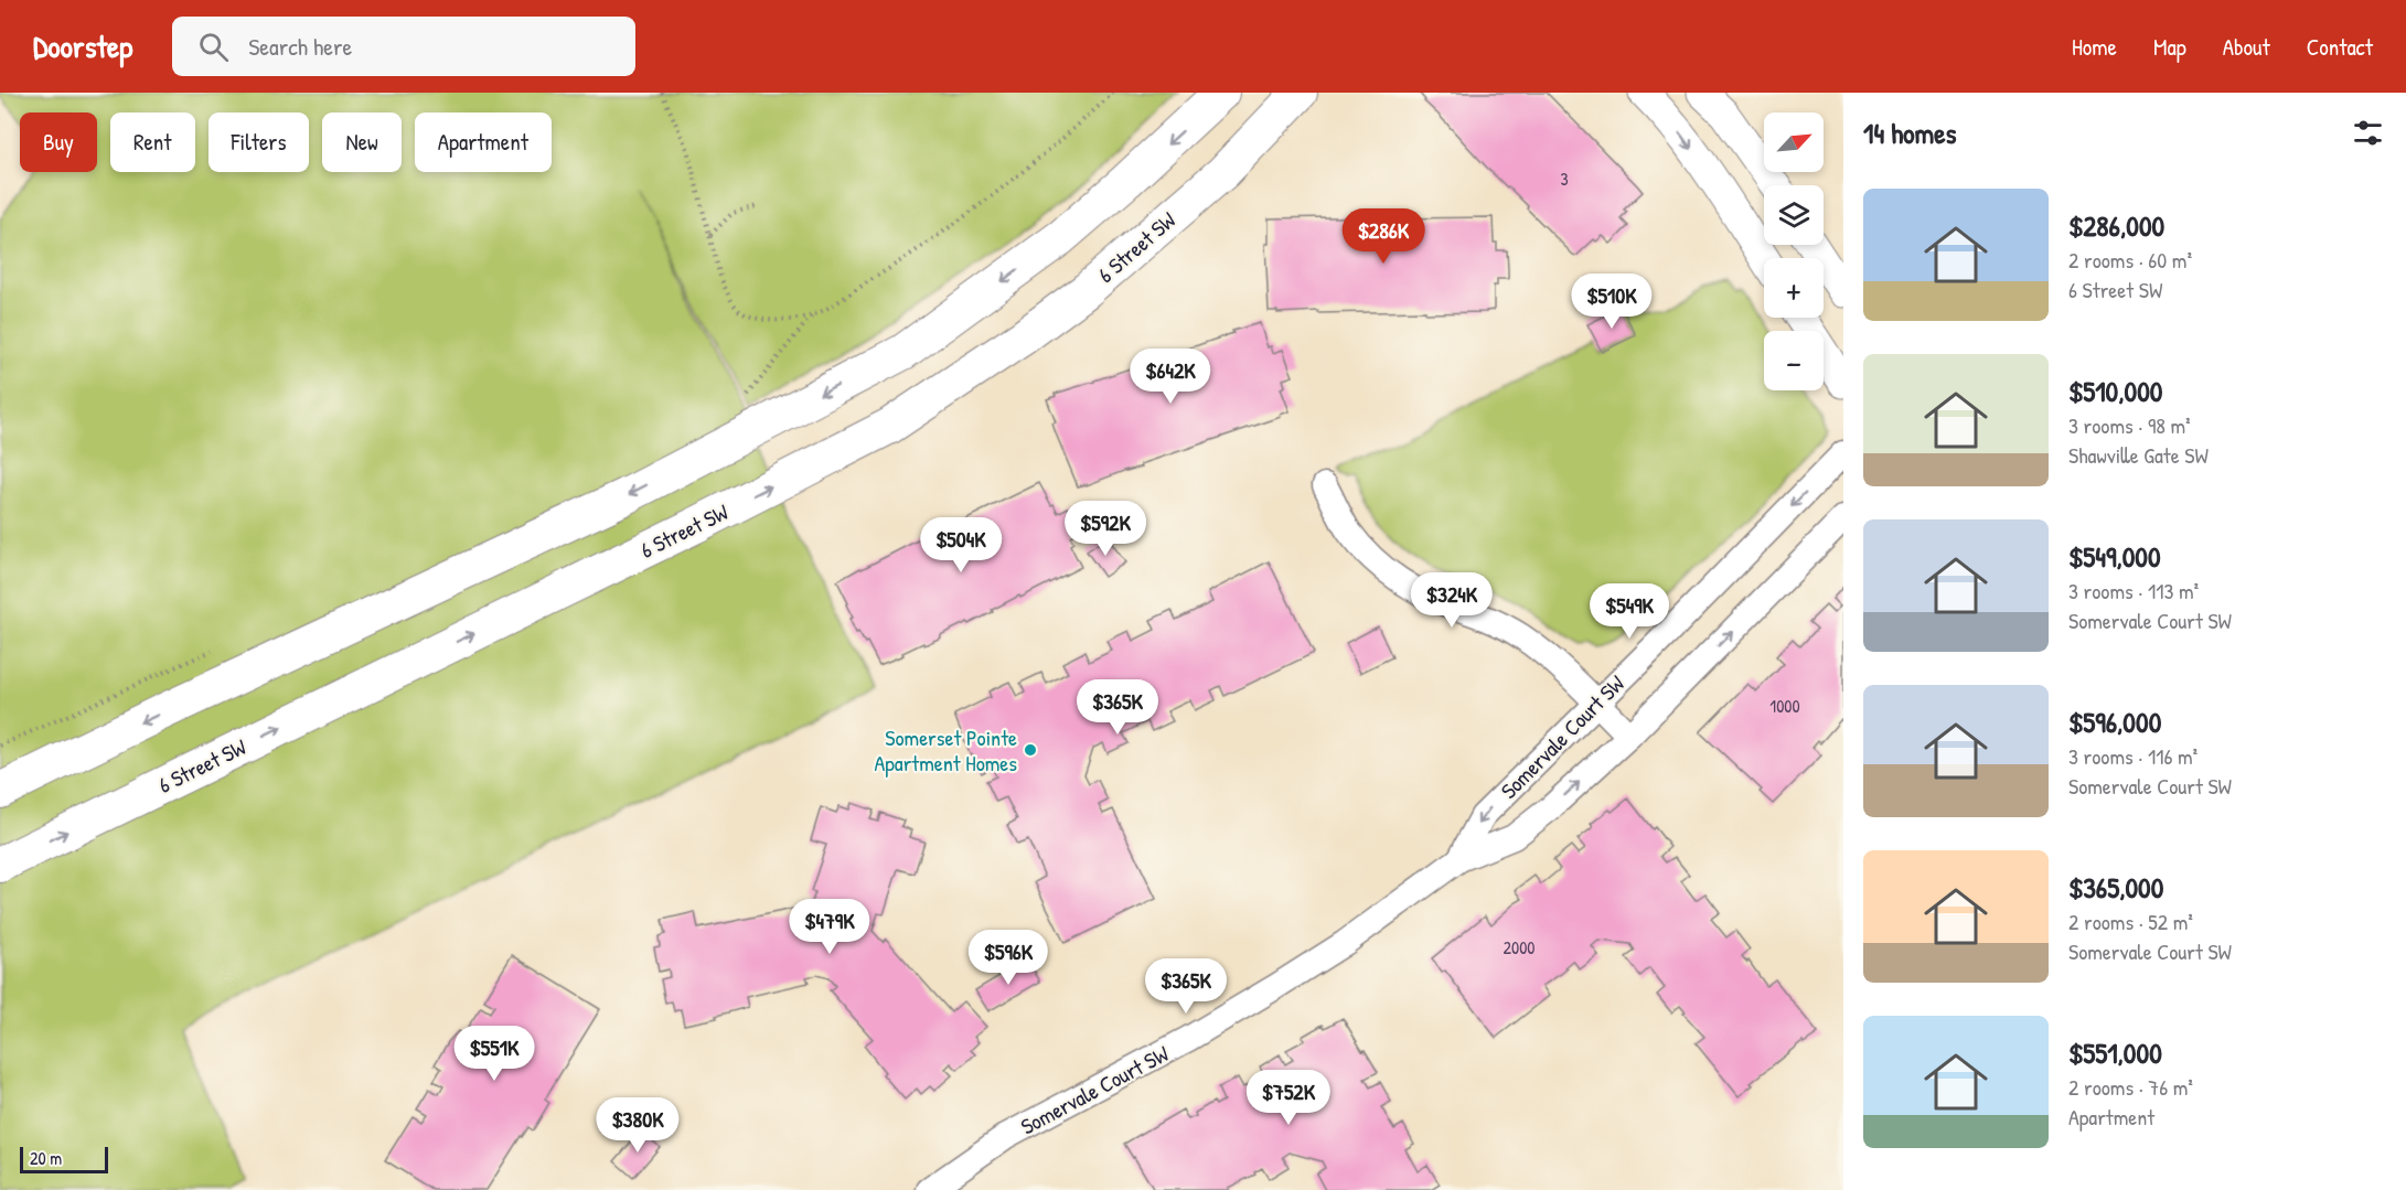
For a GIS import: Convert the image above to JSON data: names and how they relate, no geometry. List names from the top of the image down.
{
  "streets": {
    "main road": ["6 Street SW"],
    "street": ["Somervale Court SW"]
  },
  "places": ["Somerset Pointe Apartment Homes"],
  "house_numbers": ["3", "1000", "2000"],
  "scale_bar": "20 m",
  "north": "top right",
  "page": {
    "header": "Doorstep",
    "search": "Search here",
    "nav": [
      "Home",
      "Map",
      "About",
      "Contact"
    ],
    "heading": "14 homes",
    "map_buttons": ["+", "−"],
    "chip": [
      "Buy",
      "Rent",
      "Filters",
      "New",
      "Apartment"
    ],
    "list": [
      {
        "name": "$286,000",
        "note": "2 rooms · 60 m² · 6 Street SW"
      },
      {
        "name": "$510,000",
        "note": "3 rooms · 98 m² · Shawville Gate SW"
      },
      {
        "name": "$549,000",
        "note": "3 rooms · 113 m² · Somervale Court SW"
      },
      {
        "name": "$596,000",
        "note": "3 rooms · 116 m² · Somervale Court SW"
      },
      {
        "name": "$365,000",
        "note": "2 rooms · 52 m² · Somervale Court SW"
      },
      {
        "name": "$551,000",
        "note": "2 rooms · 76 m² · Apartment"
      }
    ],
    "price": [
      "$286K",
      "$510K",
      "$642K",
      "$592K",
      "$504K",
      "$324K",
      "$549K",
      "$365K",
      "$479K",
      "$596K",
      "$365K",
      "$551K",
      "$752K",
      "$380K"
    ],
    "scale": "20 m"
  }
}
